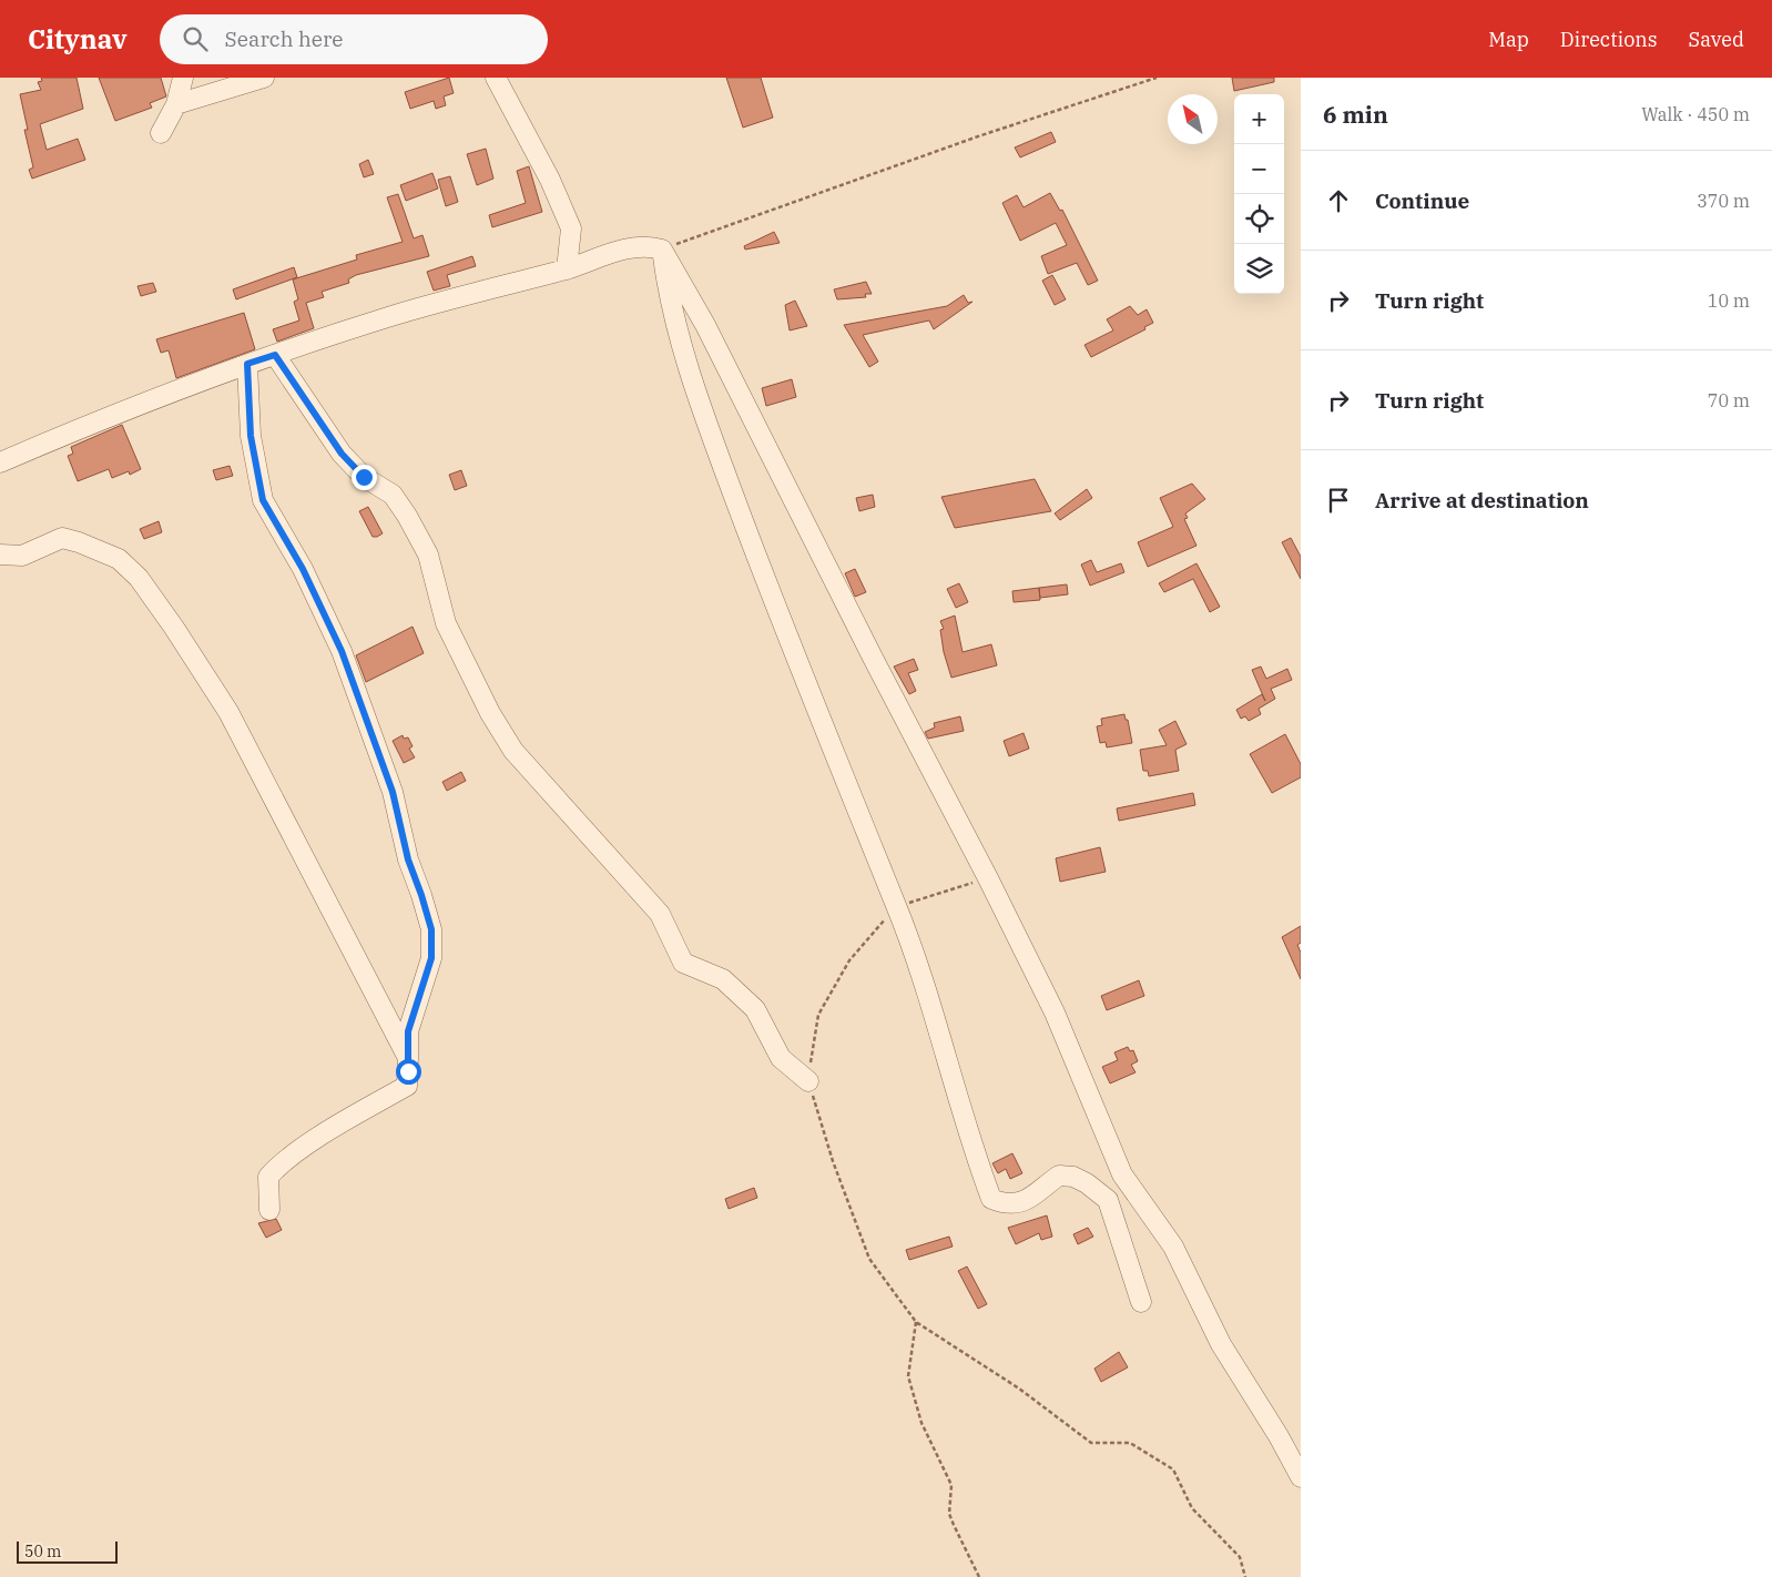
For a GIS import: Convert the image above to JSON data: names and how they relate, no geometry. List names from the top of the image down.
{
  "scale_bar": "50 m",
  "north": "top left",
  "page": {
    "header": "Citynav",
    "search": "Search here",
    "nav": ["Map", "Directions", "Saved"],
    "heading": ["6 min", "Walk · 450 m"],
    "map_buttons": ["+", "−"],
    "list": [
      ["Continue", "370 m"],
      ["Turn right", "10 m"],
      ["Turn right", "70 m"],
      "Arrive at destination"
    ],
    "scale": "50 m"
  }
}
